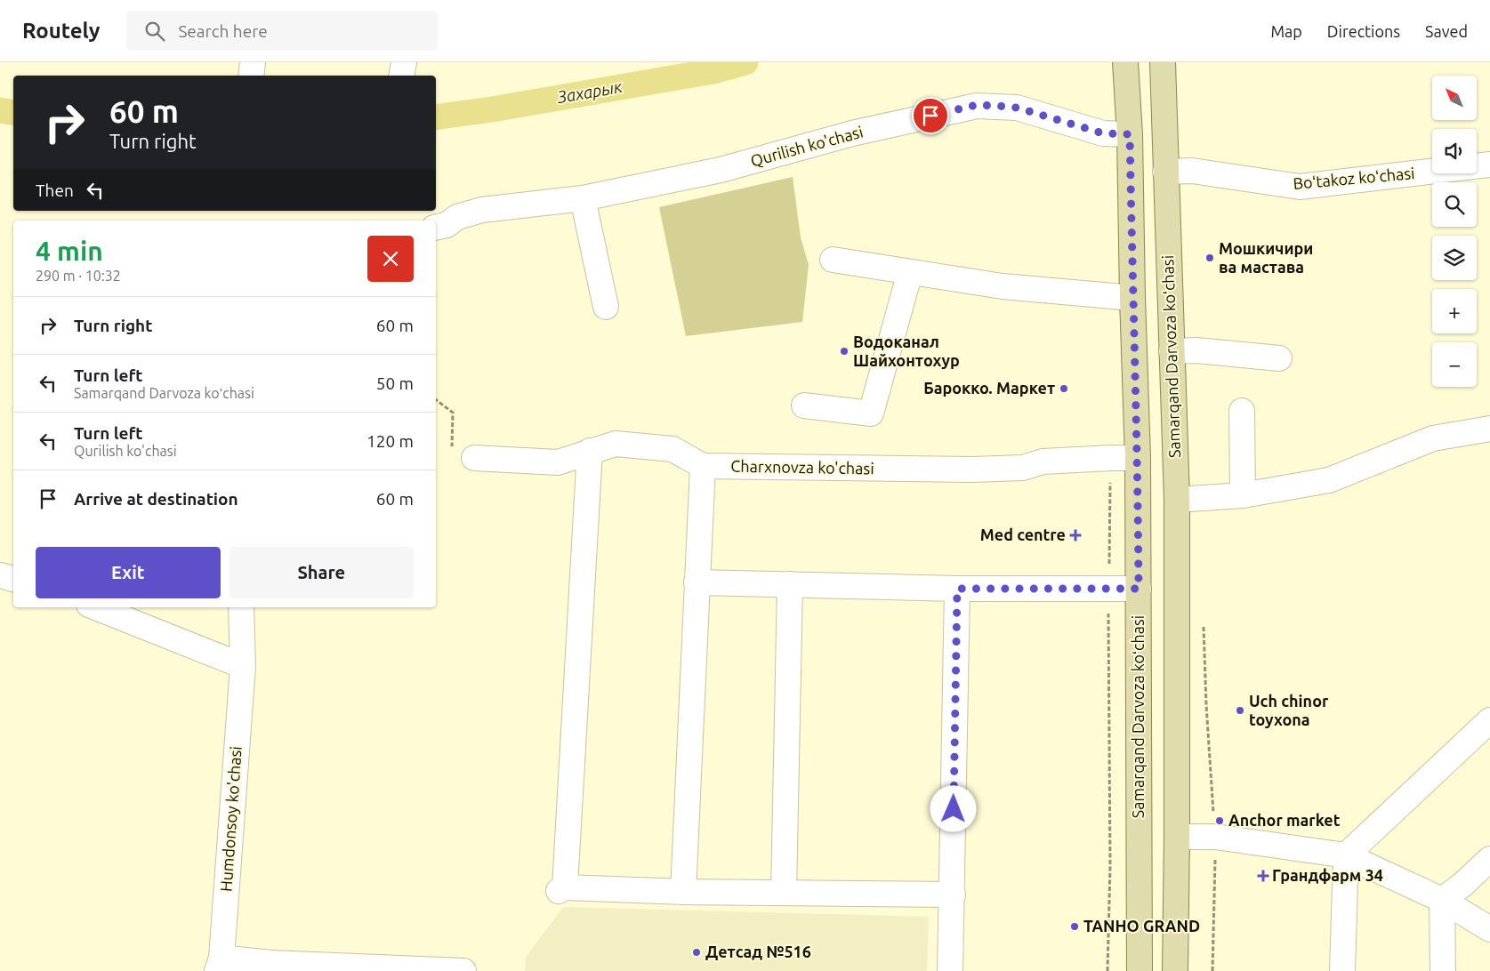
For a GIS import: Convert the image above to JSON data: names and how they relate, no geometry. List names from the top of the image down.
{
  "streets": {
    "main road": ["Samarqand Darvoza koʻchasi"],
    "street": [
      "Qurilish ko'chasi",
      "Boʻtakoz koʻchasi",
      "Charxnovza ko'chasi",
      "Humdonsoy ko'chasi"
    ]
  },
  "crossings": [
    ["Qurilish ko'chasi", "Samarqand Darvoza koʻchasi"],
    ["Boʻtakoz koʻchasi", "Samarqand Darvoza koʻchasi"],
    ["Samarqand Darvoza koʻchasi", "Charxnovza ko'chasi"]
  ],
  "water": ["Захарык"],
  "places": {
    "other": [
      "Мошкичири ва мастава",
      "Водоканал Шайхонтохур",
      "Барокко. Маркет",
      "Uch chinor toyxona",
      "Anchor market",
      "TANHO GRAND",
      "Детсад №516"
    ],
    "health": ["Med centre", "Грандфарм 34"]
  },
  "north": "top left",
  "page": {
    "header": "Routely",
    "search": "Search here",
    "nav": ["Map", "Directions", "Saved"],
    "map_buttons": ["+", "−"],
    "turn": ["60 m", "Turn right"],
    "then": "Then",
    "heading": ["4 min", "290 m · 10:32"],
    "list": [
      {
        "name": "Turn right",
        "value": "60 m"
      },
      {
        "name": "Turn left",
        "note": "Samarqand Darvoza koʻchasi",
        "value": "50 m"
      },
      {
        "name": "Turn left",
        "note": "Qurilish ko'chasi",
        "value": "120 m"
      },
      {
        "name": "Arrive at destination",
        "value": "60 m"
      }
    ],
    "buttons": ["Exit", "Share"]
  }
}
